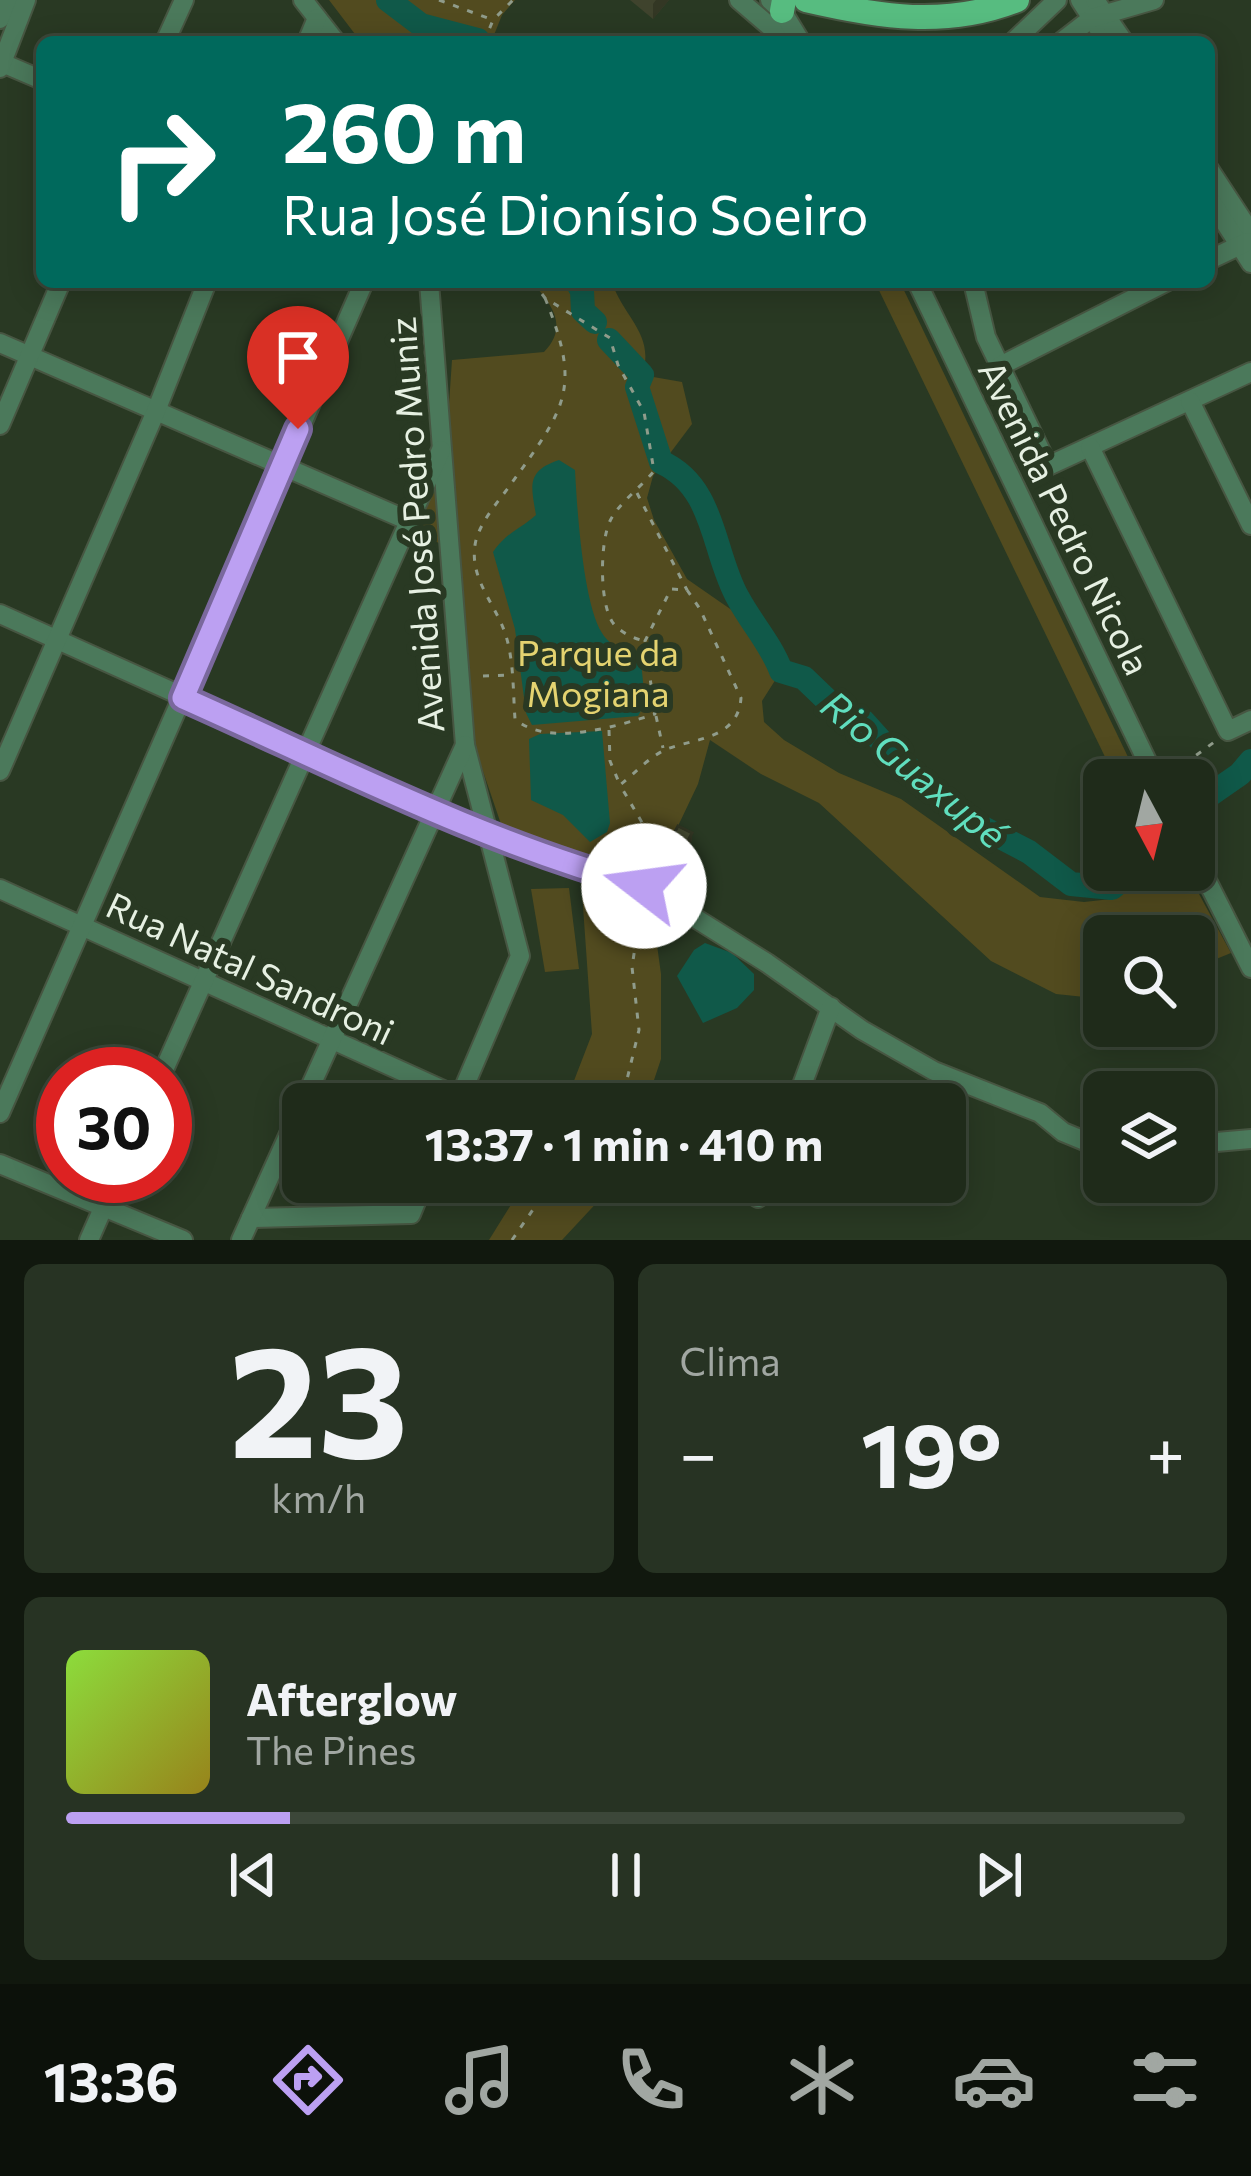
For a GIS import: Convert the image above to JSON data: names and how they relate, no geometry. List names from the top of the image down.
{
  "streets": {
    "street": ["Avenida Pedro Nicola", "Avenida José Pedro Muniz", "Rua Natal Sandroni"]
  },
  "water": ["Rio Guaxupé"],
  "parks": ["Parque da Mogiana"],
  "north": "bottom",
  "page": {
    "turn": ["260 m", "Rua José Dionísio Soeiro"],
    "limit": "30",
    "trip": "13:37 · 1 min · 410 m",
    "tile": [
      ["23", "km/h"],
      "Clima"
    ],
    "heat": ["−", "19°", "+"],
    "song": ["Afterglow", "The Pines"],
    "tabs": "13:36"
  }
}
